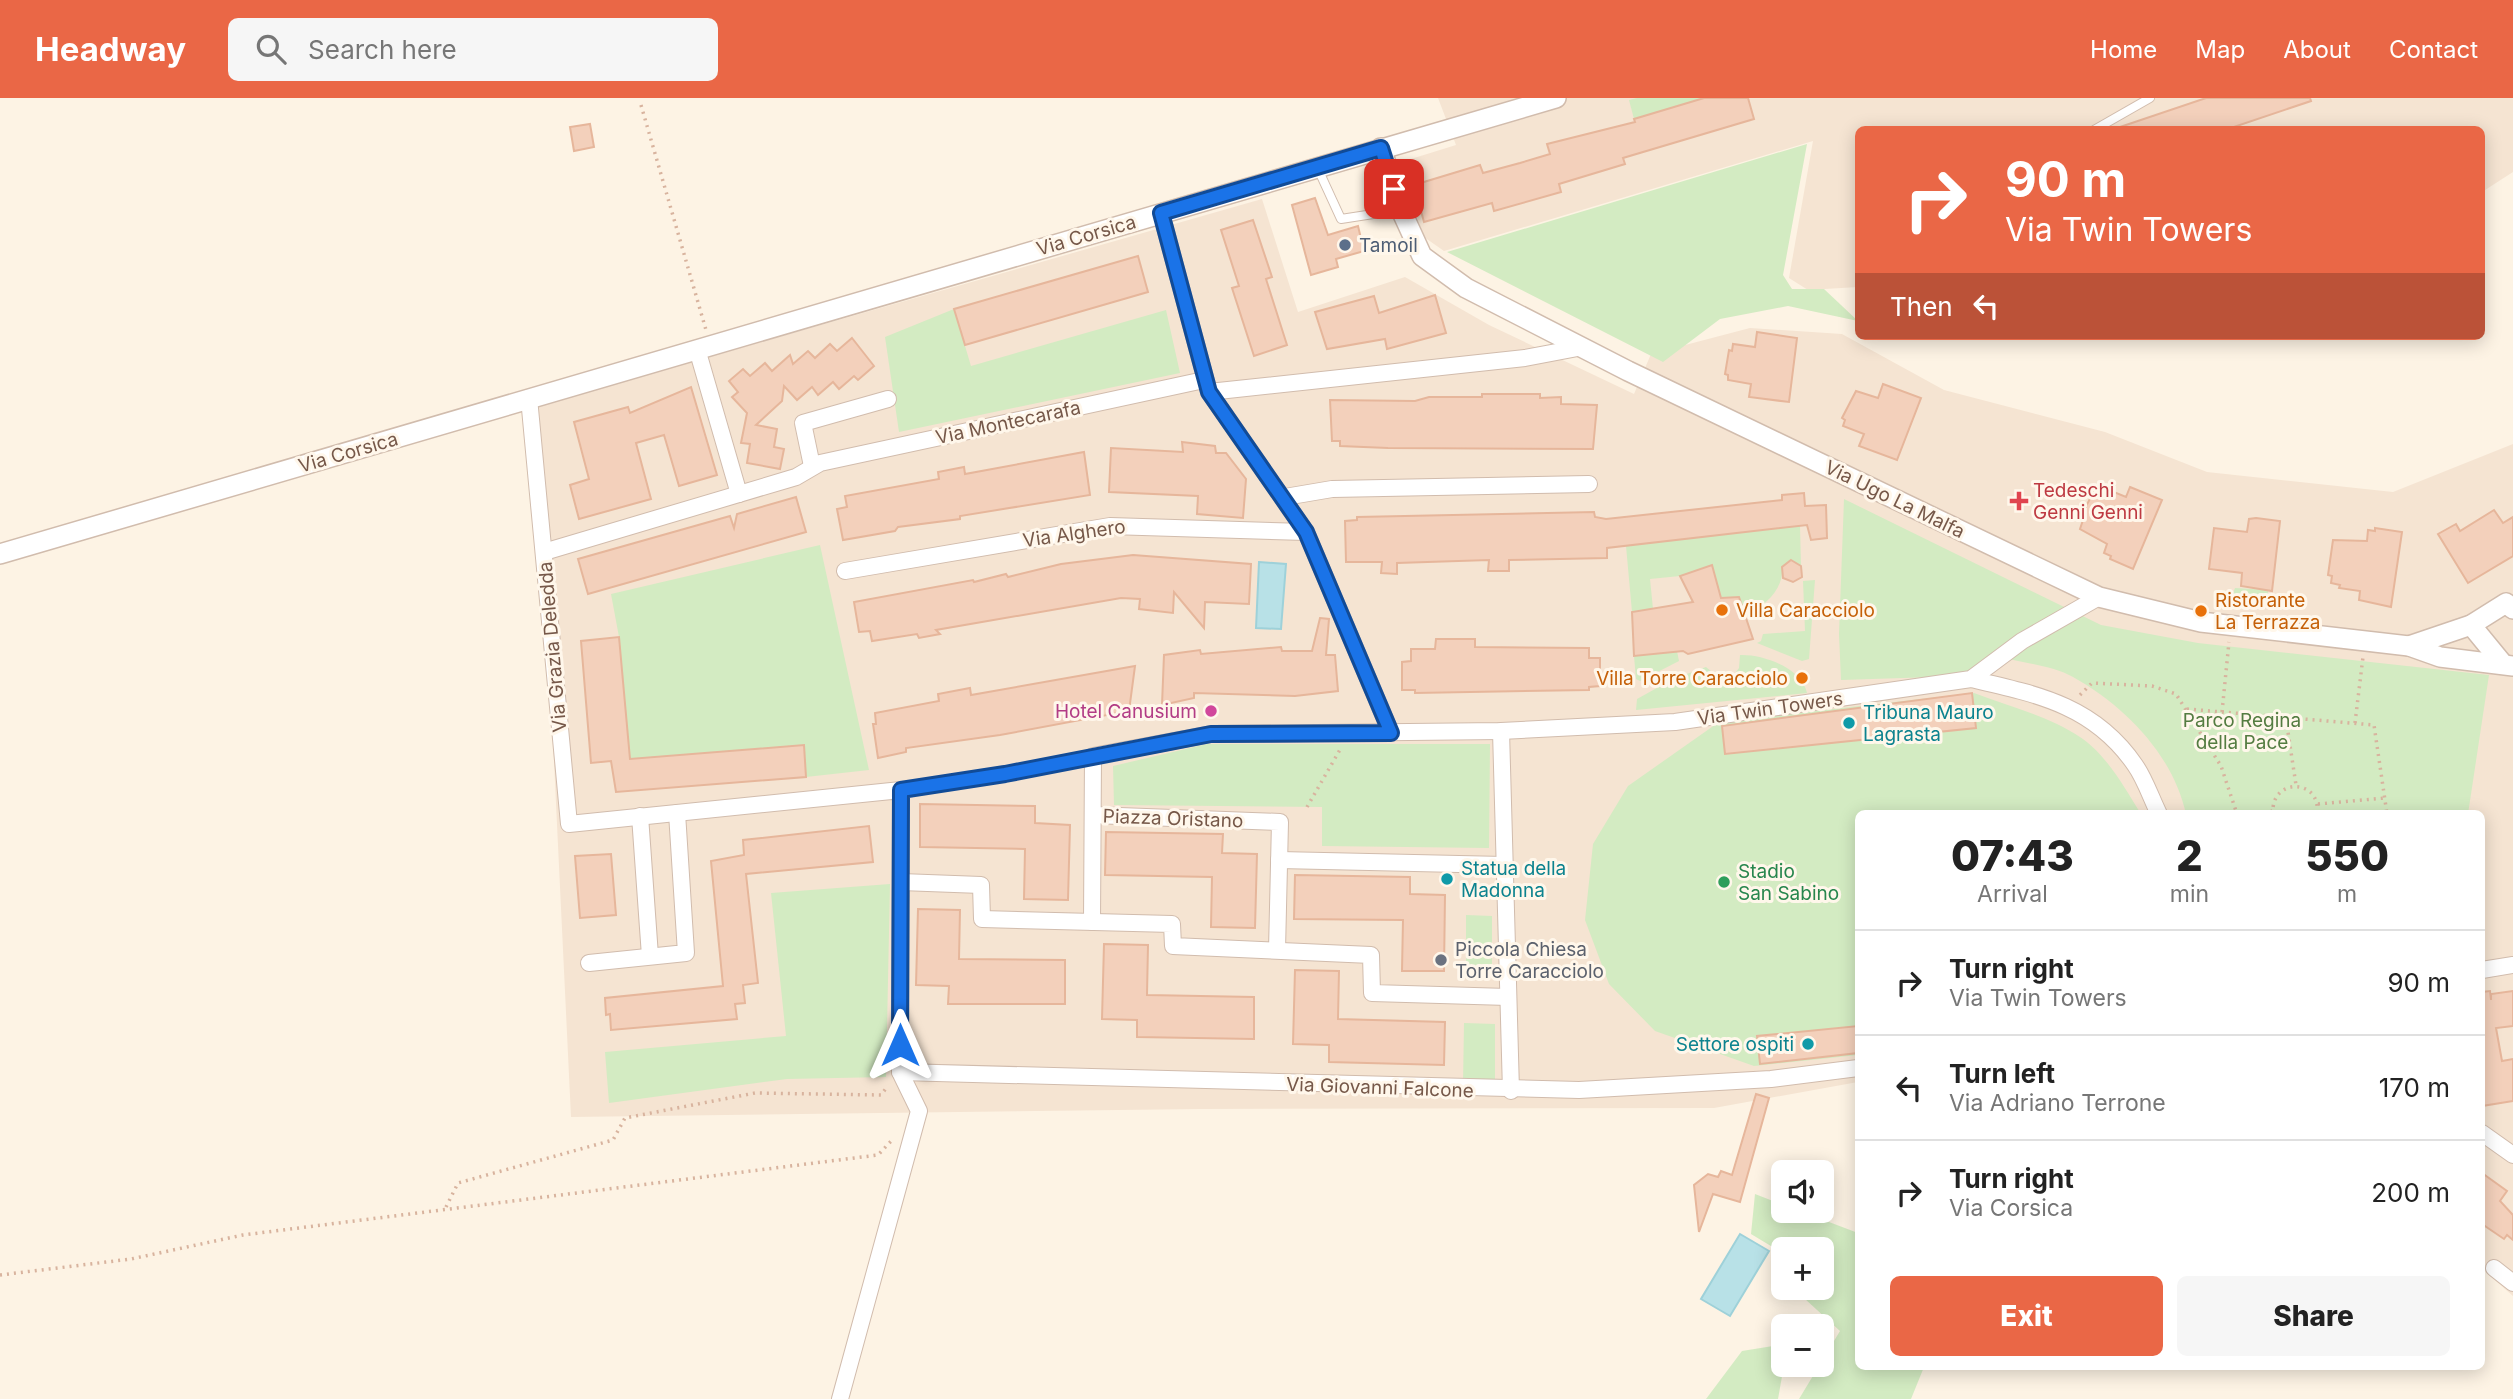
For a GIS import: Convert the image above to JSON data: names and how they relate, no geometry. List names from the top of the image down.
{
  "streets": {
    "street": [
      "Via Corsica",
      "Via Montecarafa",
      "Via Ugo La Malfa",
      "Via Alghero",
      "Via Grazia Deledda",
      "Via Twin Towers",
      "Piazza Oristano",
      "Via Giovanni Falcone"
    ]
  },
  "crossings": [
    ["Via Corsica", "Via Ugo La Malfa"],
    ["Via Corsica", "Via Grazia Deledda"],
    ["Via Montecarafa", "Via Ugo La Malfa"],
    ["Via Montecarafa", "Via Grazia Deledda"],
    ["Via Ugo La Malfa", "Via Twin Towers"]
  ],
  "parks": ["Parco Regina della Pace"],
  "places": {
    "other": [
      "Tamoil",
      "Villa Caracciolo",
      "Ristorante La Terrazza",
      "Villa Torre Caracciolo",
      "Hotel Canusium",
      "Tribuna Mauro Lagrasta",
      "Statua della Madonna",
      "Stadio San Sabino",
      "Piccola Chiesa Torre Caracciolo",
      "Settore ospiti"
    ],
    "health": ["Tedeschi Genni Genni"]
  },
  "page": {
    "header": "Headway",
    "search": "Search here",
    "nav": [
      "Home",
      "Map",
      "About",
      "Contact"
    ],
    "turn": ["90 m", "Via Twin Towers"],
    "then": "Then",
    "eta": [
      "07:43",
      "Arrival",
      "2",
      "min",
      "550",
      "m"
    ],
    "list": [
      {
        "name": "Turn right",
        "note": "Via Twin Towers",
        "value": "90 m"
      },
      {
        "name": "Turn left",
        "note": "Via Adriano Terrone",
        "value": "170 m"
      },
      {
        "name": "Turn right",
        "note": "Via Corsica",
        "value": "200 m"
      }
    ],
    "map_buttons": ["+", "−"],
    "buttons": ["Exit", "Share"]
  }
}
